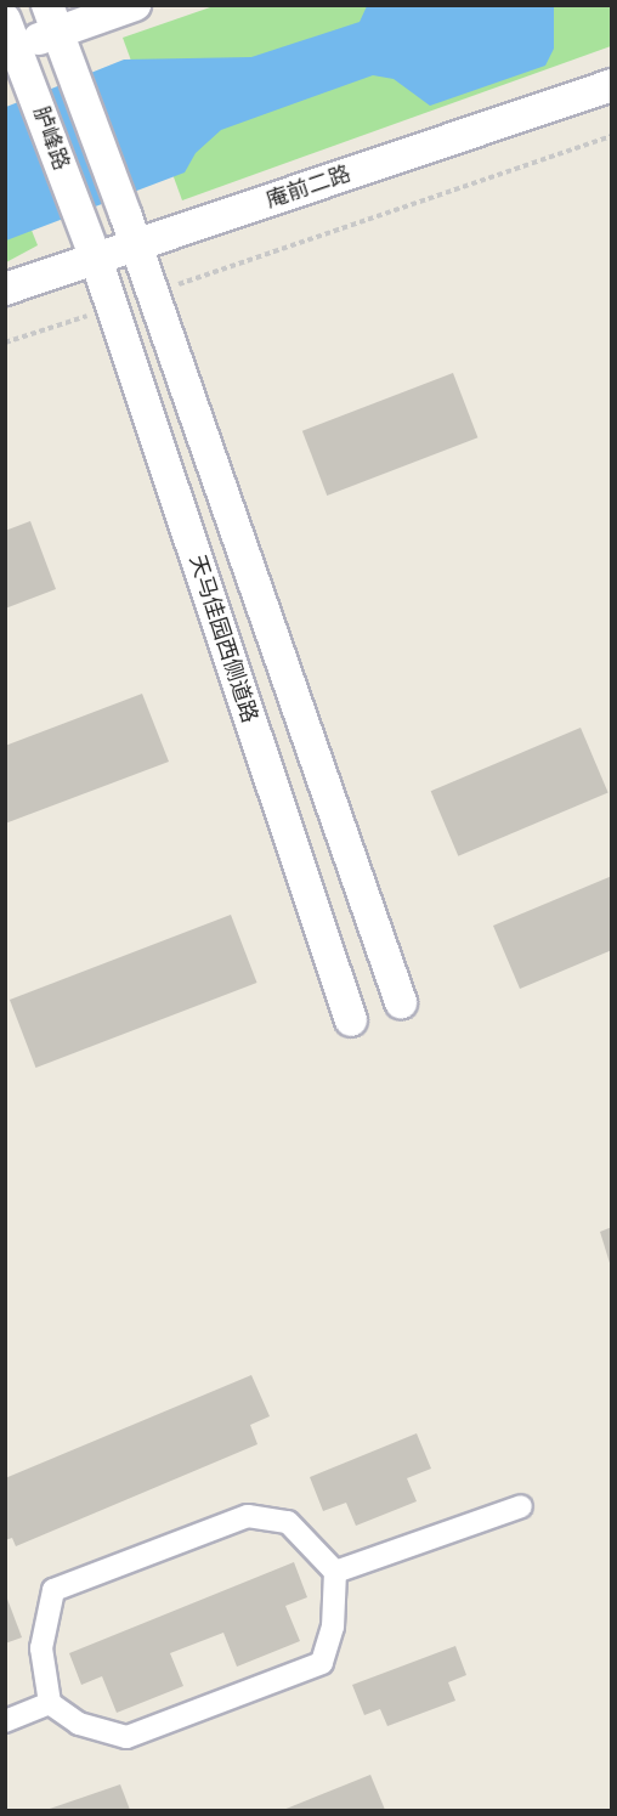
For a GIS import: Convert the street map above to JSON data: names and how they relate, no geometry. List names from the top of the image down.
{
  "streets": {
    "street": ["胪峰路", "庵前二路", "天马佳园西侧道路"]
  },
  "crossings": [
    ["胪峰路", "庵前二路"],
    ["胪峰路", "天马佳园西侧道路"],
    ["庵前二路", "天马佳园西侧道路"]
  ]
}
